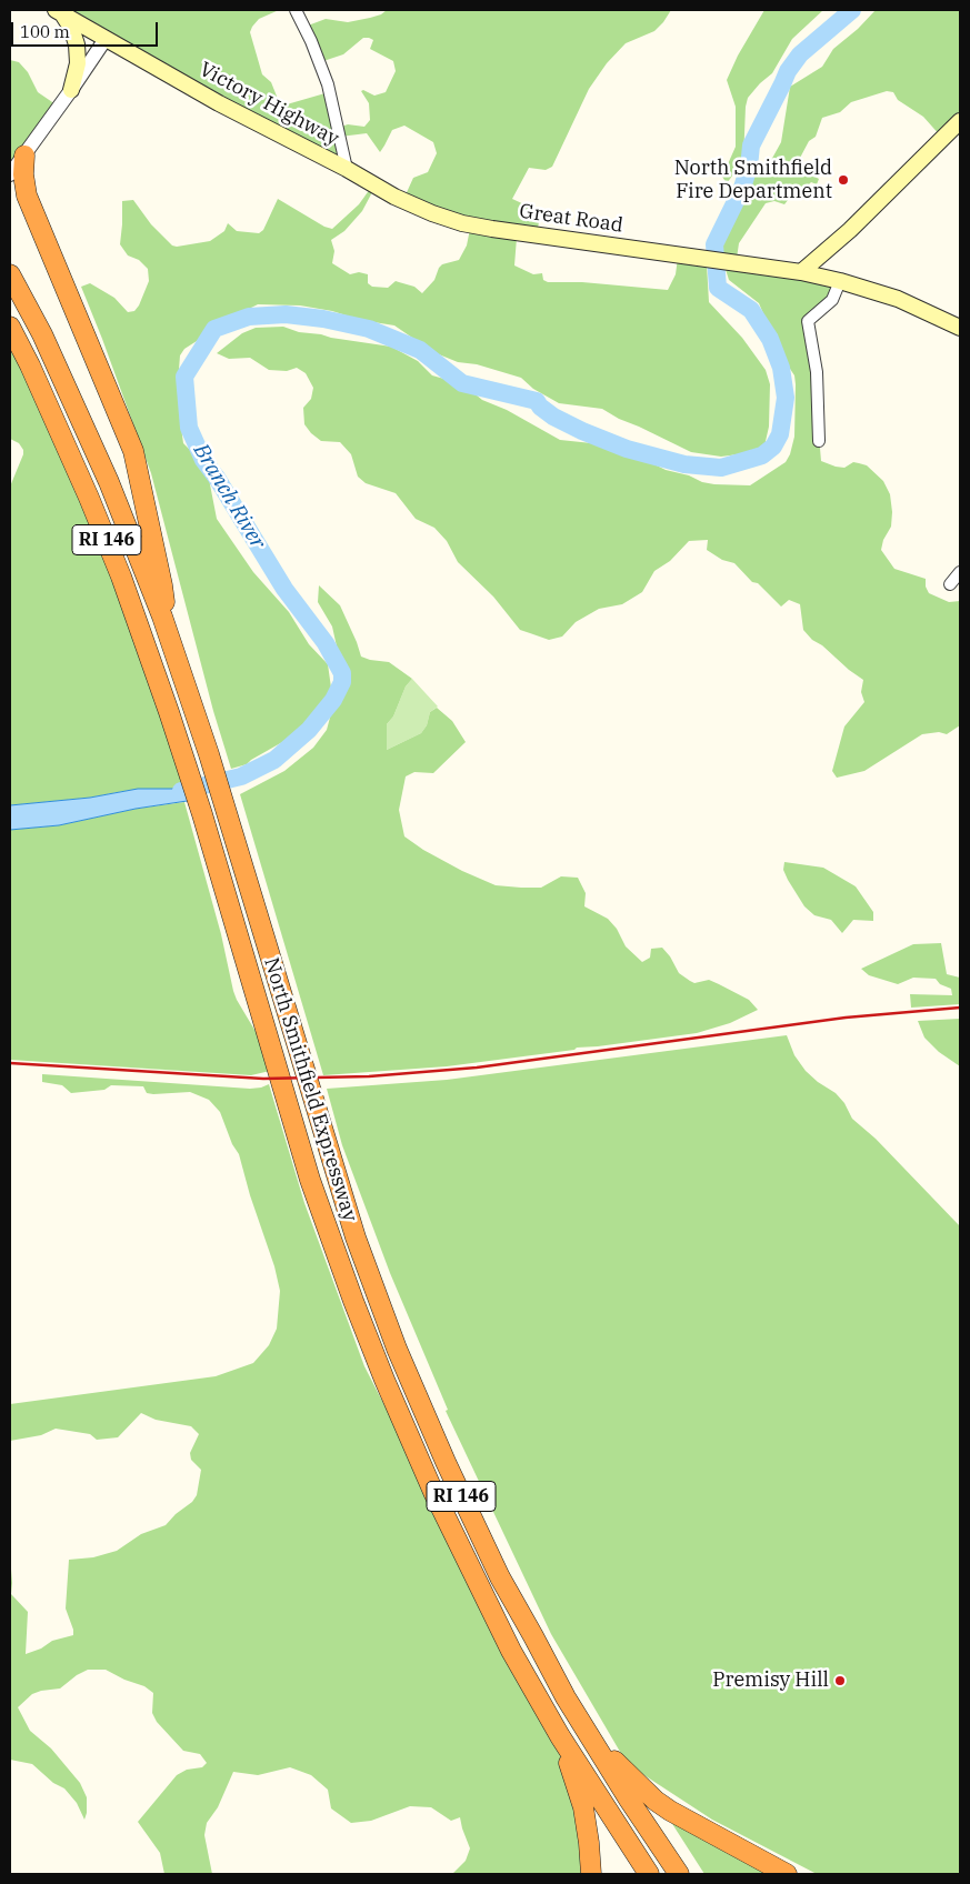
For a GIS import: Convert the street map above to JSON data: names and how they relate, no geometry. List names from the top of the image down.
{
  "streets": {
    "highway": ["RI 146", "North Smithfield Expressway"],
    "main road": ["Victory Highway", "Great Road"]
  },
  "crossings": [
    ["Victory Highway", "Great Road"]
  ],
  "water": ["Branch River"],
  "places": ["North Smithfield Fire Department", "Premisy Hill"],
  "scale_bar": "100 m"
}
